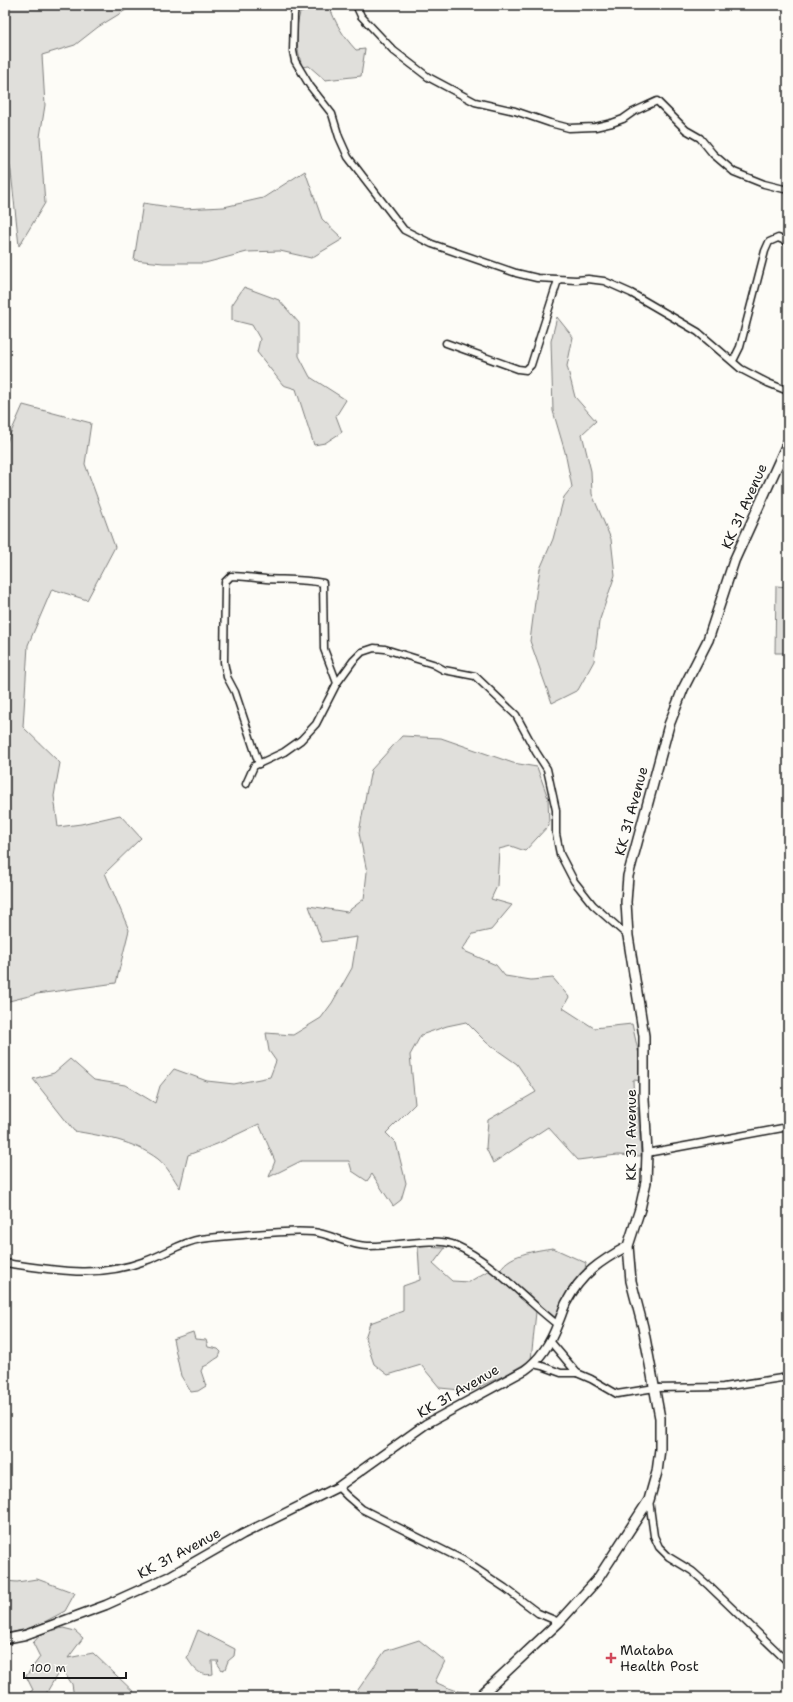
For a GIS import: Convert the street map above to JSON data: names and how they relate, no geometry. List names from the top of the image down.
{
  "streets": {
    "main road": ["KK 31 Avenue"]
  },
  "places": {
    "health": ["Mataba Health Post"]
  },
  "scale_bar": "100 m"
}
